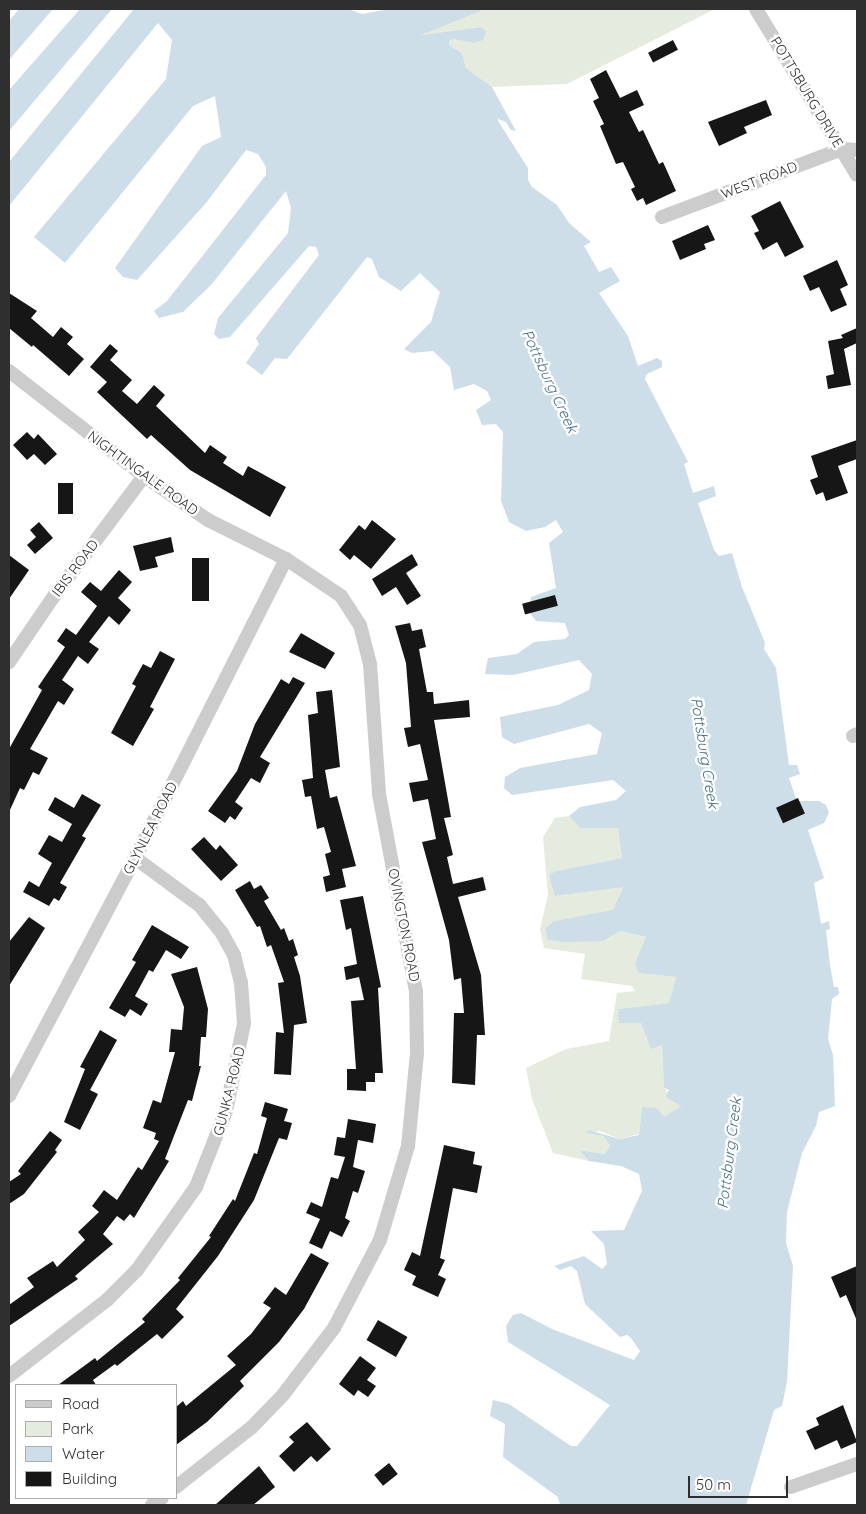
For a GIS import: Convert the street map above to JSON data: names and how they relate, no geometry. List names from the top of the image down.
{
  "streets": {
    "street": [
      "POTTSBURG DRIVE",
      "WEST ROAD",
      "NIGHTINGALE ROAD",
      "IBIS ROAD",
      "GLYNLEA ROAD",
      "OVINGTON ROAD",
      "GUNKA ROAD"
    ]
  },
  "crossings": [
    ["POTTSBURG DRIVE", "WEST ROAD"],
    ["NIGHTINGALE ROAD", "IBIS ROAD"],
    ["NIGHTINGALE ROAD", "GLYNLEA ROAD"],
    ["NIGHTINGALE ROAD", "OVINGTON ROAD"],
    ["GLYNLEA ROAD", "OVINGTON ROAD"],
    ["GLYNLEA ROAD", "GUNKA ROAD"]
  ],
  "water": ["Pottsburg Creek"],
  "legend": [
    "Road",
    "Park",
    "Water",
    "Building"
  ],
  "scale_bar": "50 m"
}
